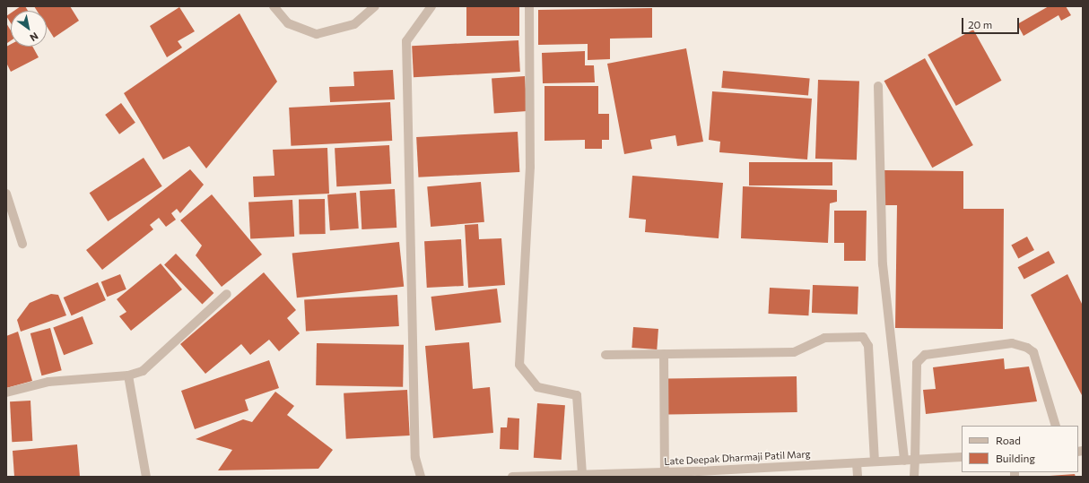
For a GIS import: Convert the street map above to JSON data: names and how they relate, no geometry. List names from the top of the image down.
{
  "streets": {
    "street": ["Late Deepak Dharmaji Patil Marg"]
  },
  "legend": ["Road", "Building"],
  "scale_bar": "20 m",
  "north": "bottom right"
}
